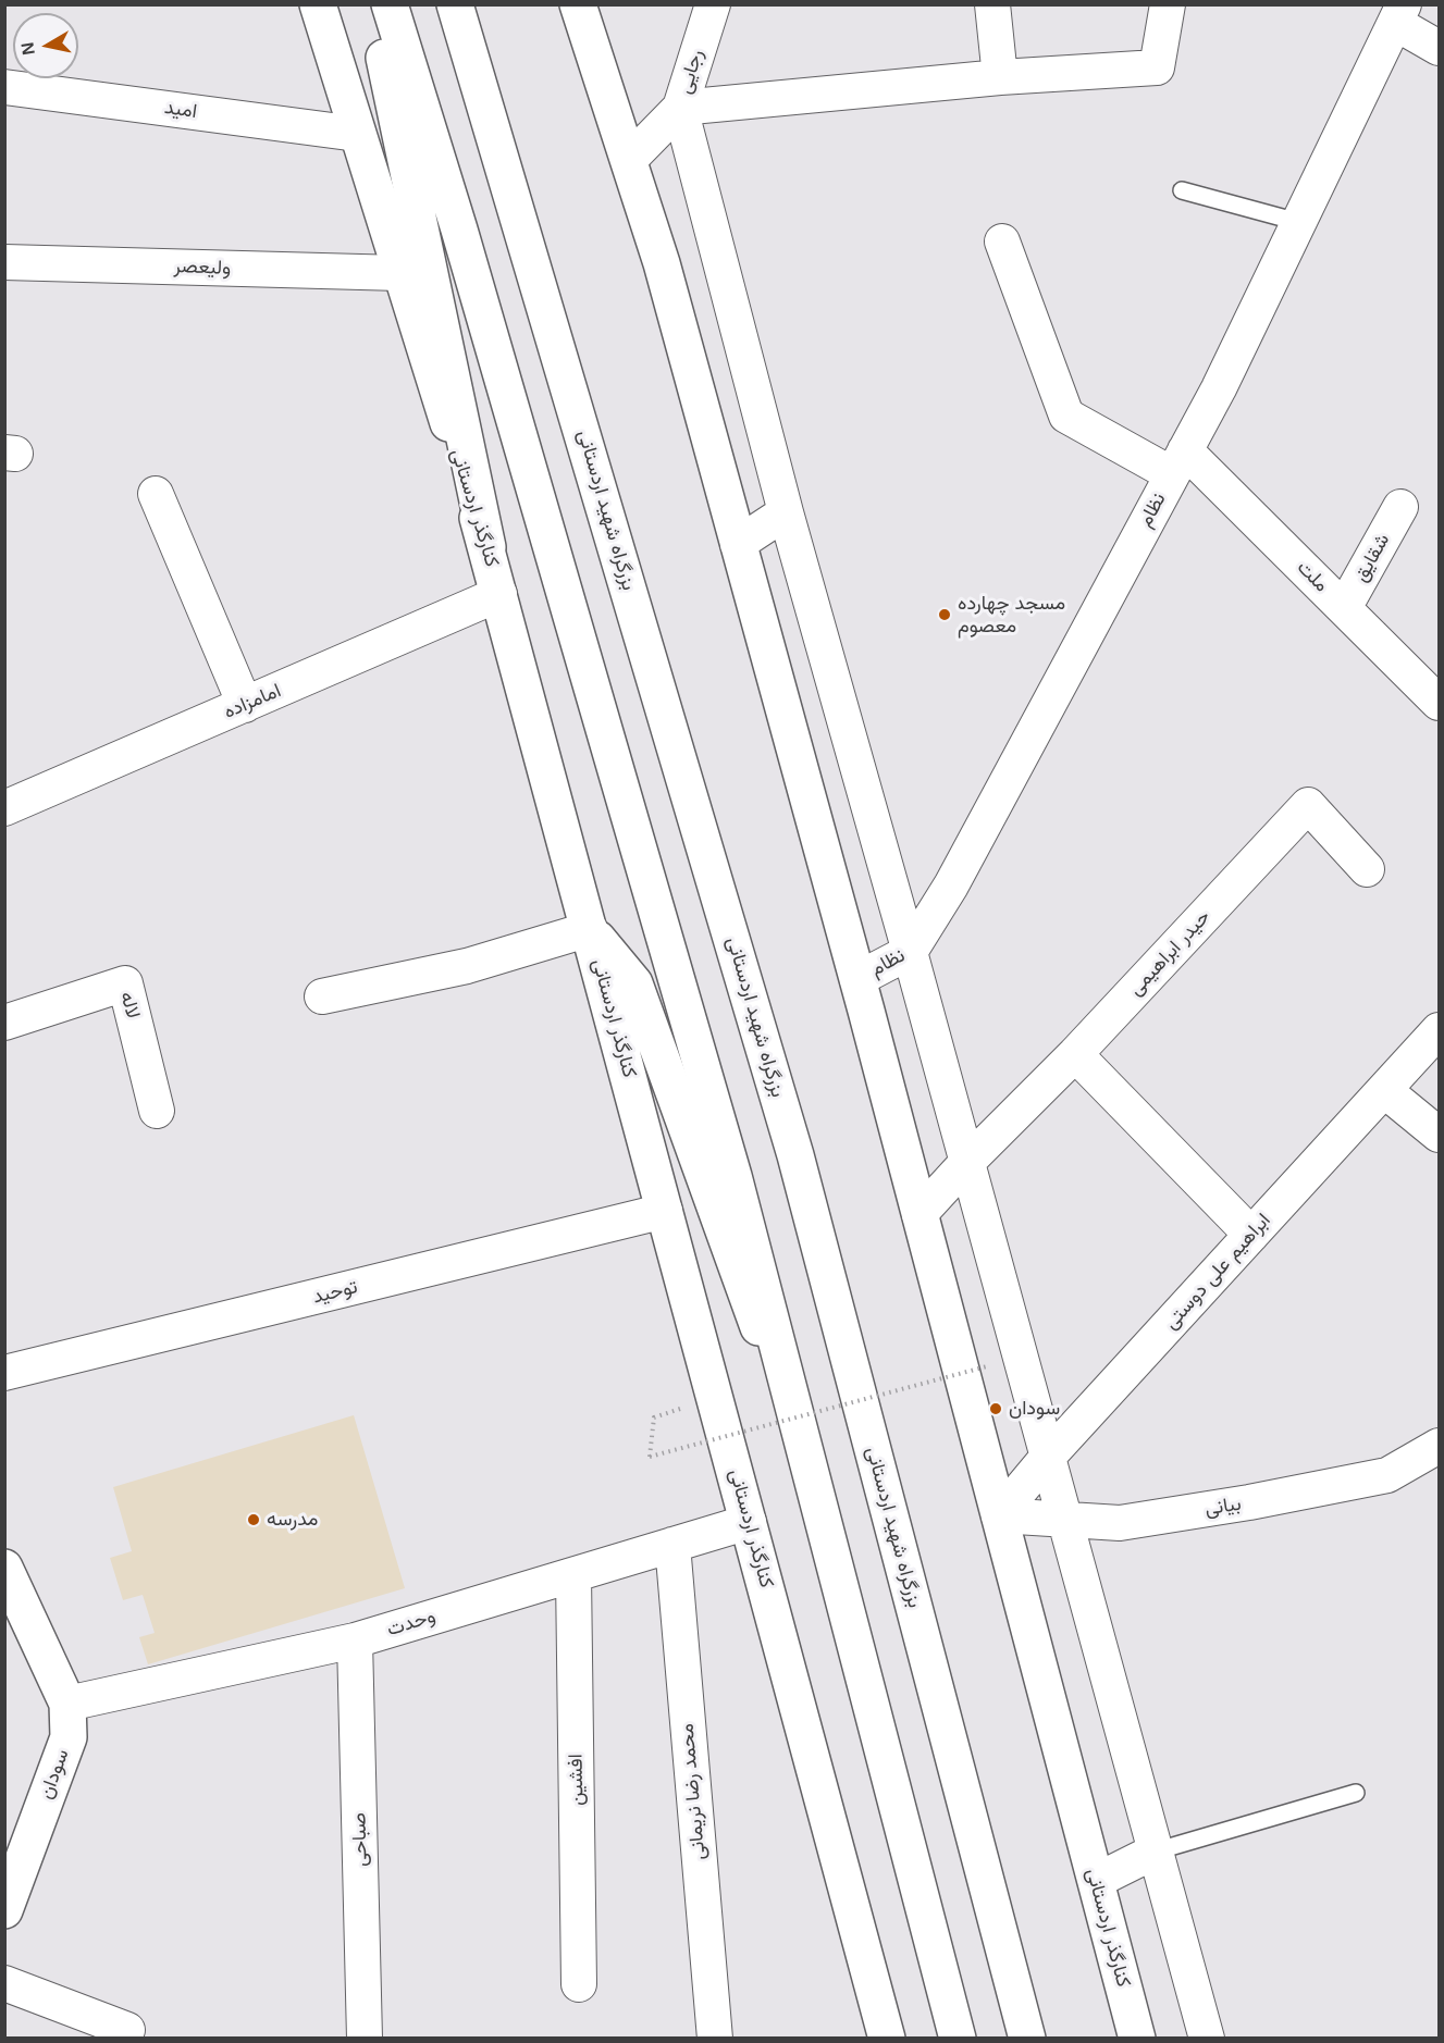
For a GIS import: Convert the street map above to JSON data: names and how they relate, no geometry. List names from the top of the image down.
{
  "streets": {
    "main road": ["کنارگذر اردستانی", "بزرگراه شهید اردستانی", "سودان"],
    "street": [
      "رجایی",
      "امید",
      "ولیعصر",
      "نظام",
      "شقایق",
      "ملت",
      "امامزاده",
      "حیدر ابراهیمی",
      "لاله",
      "ابراهیم علی دوستی",
      "توحید",
      "بیانی",
      "وحدت",
      "افشین",
      "محمد رضا نریمانی",
      "صباحی"
    ]
  },
  "crossings": [
    ["رجایی", "کنارگذر اردستانی"],
    ["امید", "کنارگذر اردستانی"],
    ["ولیعصر", "کنارگذر اردستانی"],
    ["کنارگذر اردستانی", "نظام"],
    ["کنارگذر اردستانی", "امامزاده"],
    ["کنارگذر اردستانی", "حیدر ابراهیمی"],
    ["کنارگذر اردستانی", "ابراهیم علی دوستی"],
    ["کنارگذر اردستانی", "توحید"],
    ["کنارگذر اردستانی", "بیانی"],
    ["کنارگذر اردستانی", "وحدت"],
    ["نظام", "ملت"],
    ["شقایق", "ملت"],
    ["ابراهیم علی دوستی", "بیانی"],
    ["وحدت", "سودان"],
    ["وحدت", "افشین"],
    ["وحدت", "محمد رضا نریمانی"],
    ["وحدت", "صباحی"]
  ],
  "places": ["مسجد چهارده معصوم", "سودان", "مدرسه"],
  "north": "left"
}
